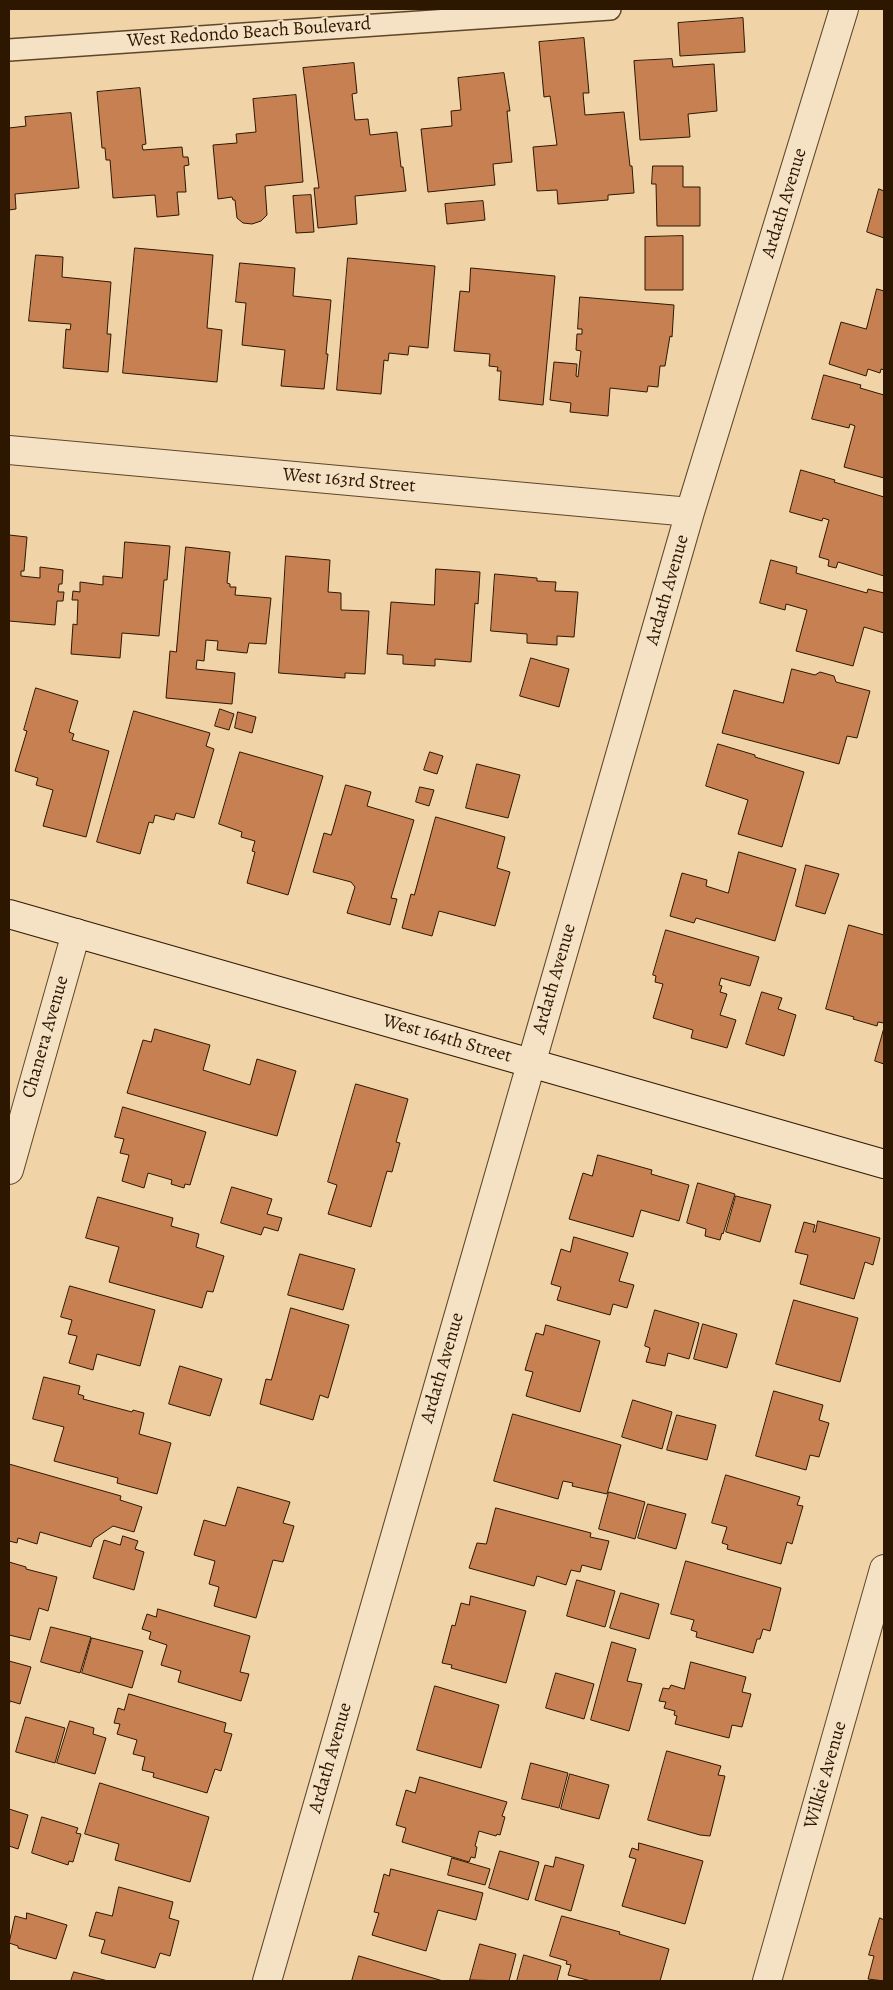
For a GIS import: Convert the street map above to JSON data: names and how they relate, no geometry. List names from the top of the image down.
{
  "streets": {
    "street": [
      "Ardath Avenue",
      "West 163rd Street",
      "Chanera Avenue",
      "West 164th Street",
      "Wilkie Avenue"
    ],
    "lane": ["West Redondo Beach Boulevard"]
  },
  "crossings": [
    ["Ardath Avenue", "West 163rd Street"],
    ["Ardath Avenue", "West 164th Street"],
    ["Chanera Avenue", "West 164th Street"]
  ]
}
